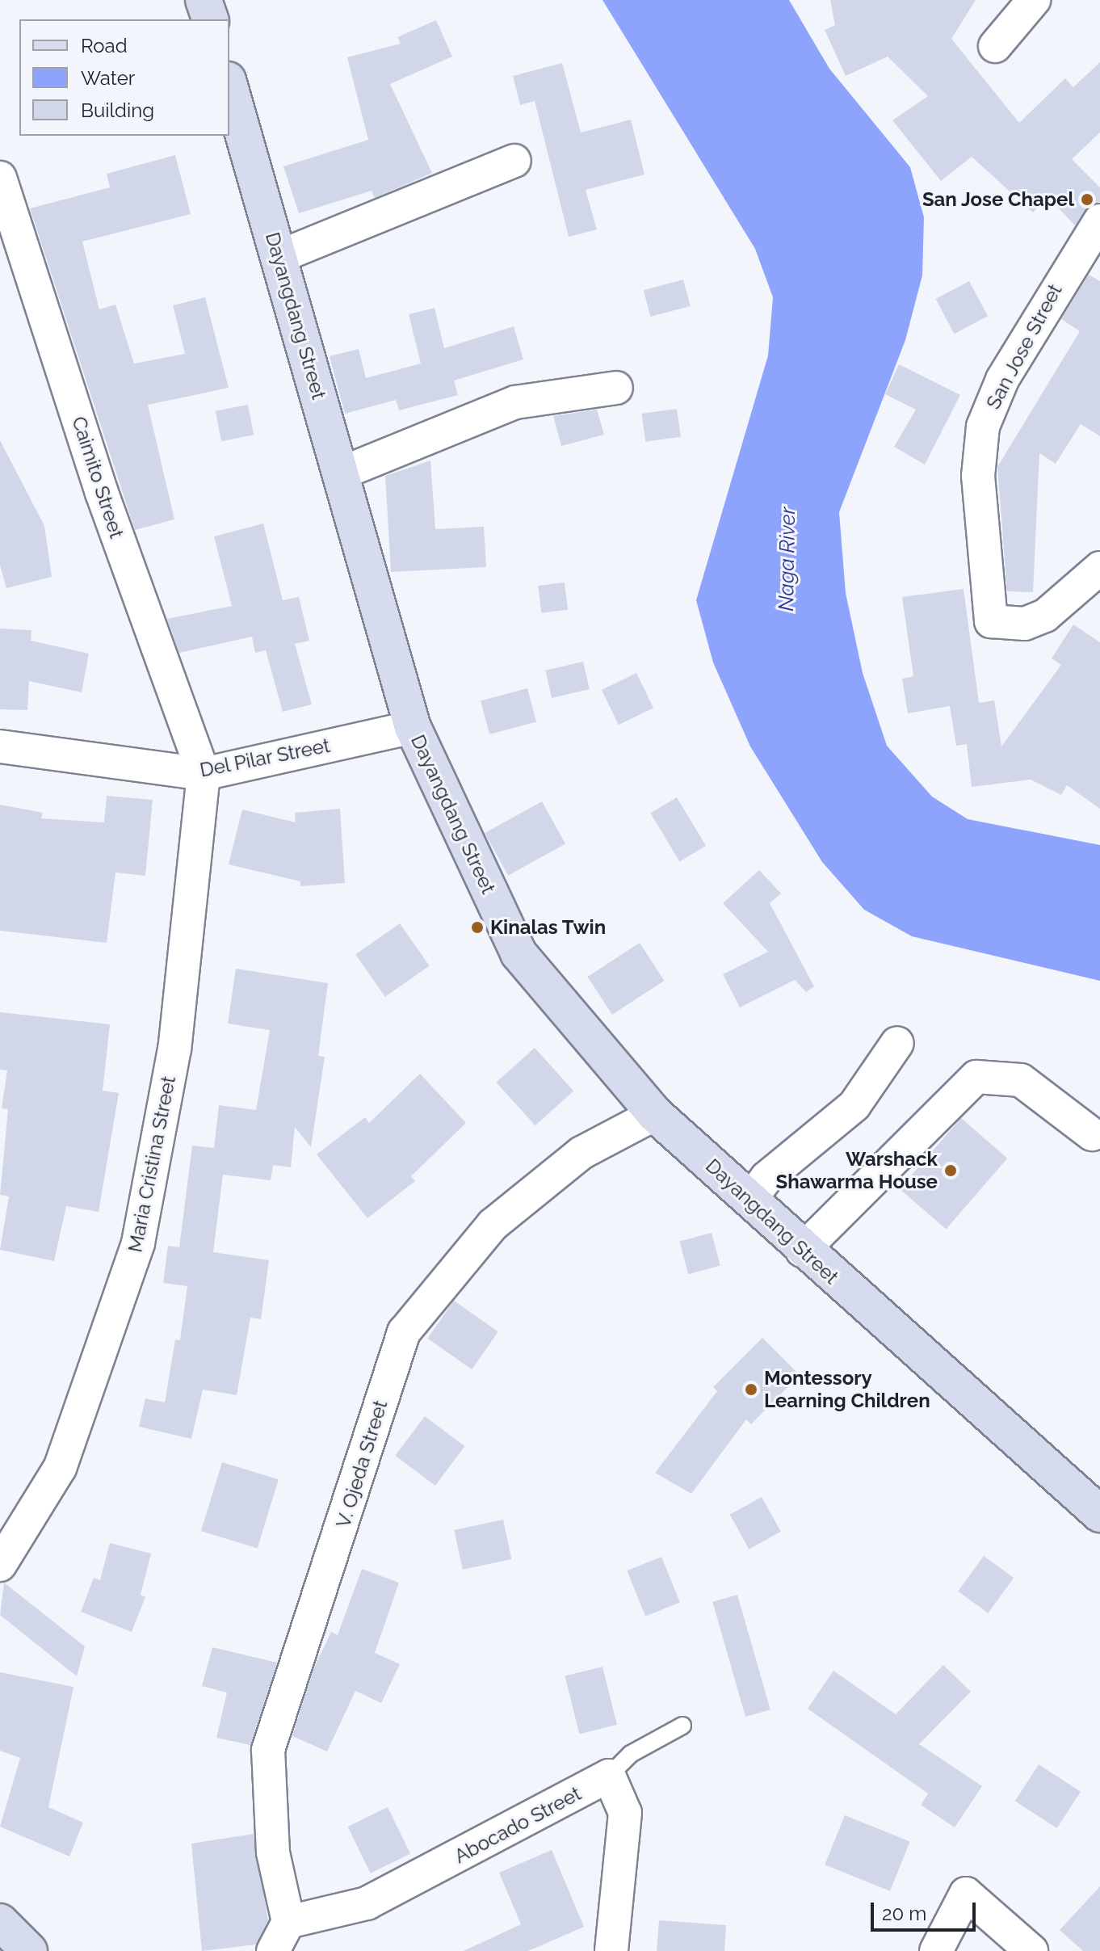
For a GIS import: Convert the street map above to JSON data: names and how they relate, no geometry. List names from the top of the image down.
{
  "streets": {
    "main road": ["Dayangdang Street"],
    "street": [
      "San Jose Street",
      "Caimito Street",
      "Del Pilar Street",
      "Maria Cristina Street",
      "V. Ojeda Street",
      "Abocado Street"
    ]
  },
  "crossings": [
    ["Dayangdang Street", "Del Pilar Street"],
    ["Dayangdang Street", "V. Ojeda Street"],
    ["Caimito Street", "Del Pilar Street"],
    ["Caimito Street", "Maria Cristina Street"],
    ["Del Pilar Street", "Maria Cristina Street"],
    ["V. Ojeda Street", "Abocado Street"]
  ],
  "water": ["Naga River"],
  "places": [
    "San Jose Chapel",
    "Kinalas Twin",
    "Warshack Shawarma House",
    "Montessory Learning Children"
  ],
  "legend": ["Road", "Water", "Building"],
  "scale_bar": "20 m"
}
